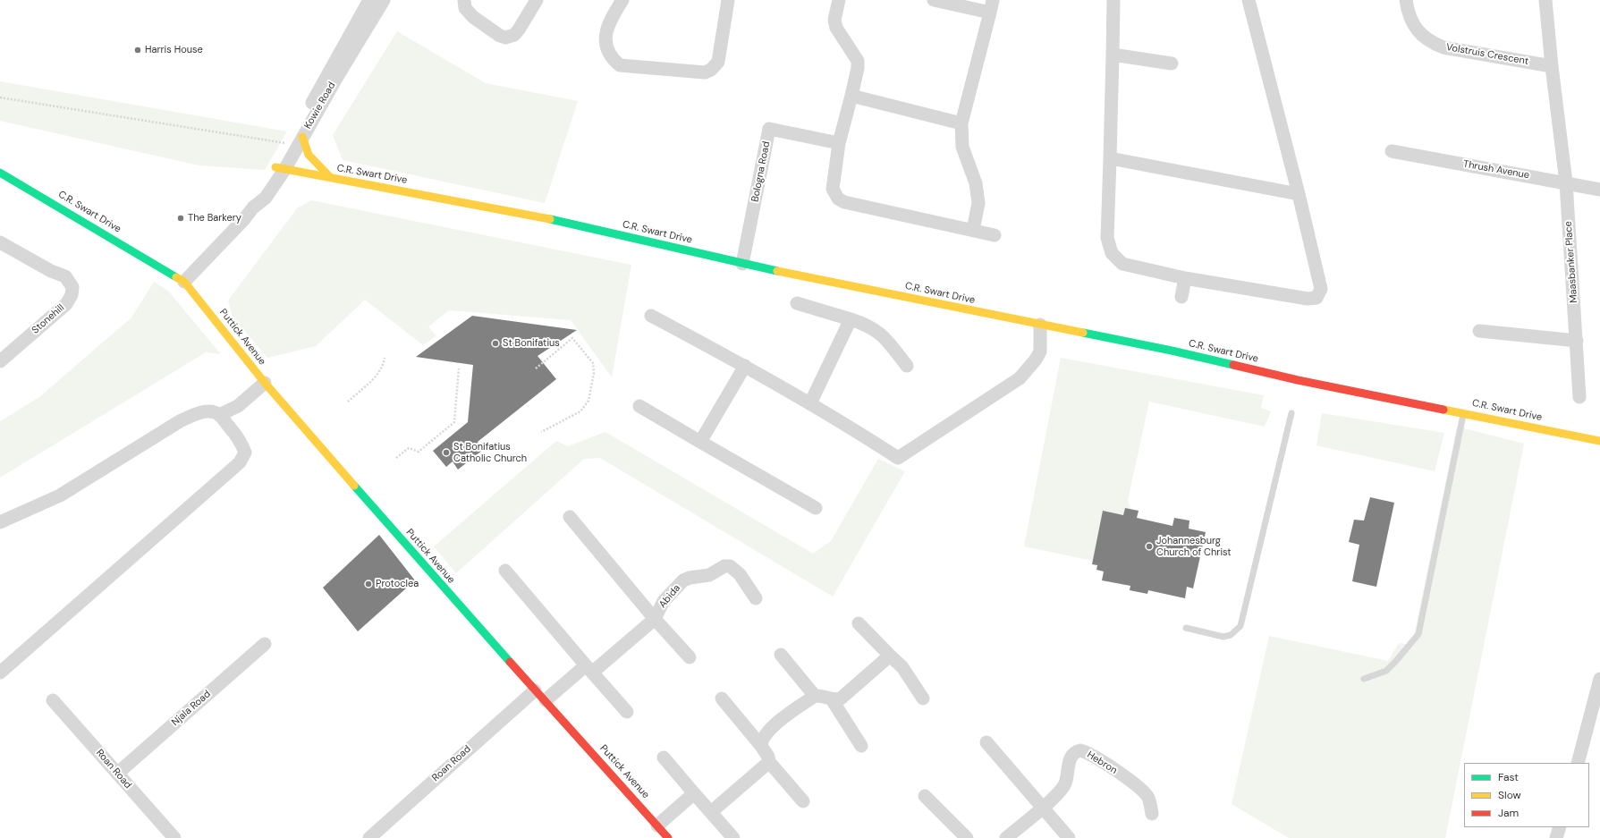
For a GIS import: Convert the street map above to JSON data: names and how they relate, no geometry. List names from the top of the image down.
{
  "streets": {
    "street": [
      "Volstruis Crescent",
      "Kowie Road",
      "Thrush Avenue",
      "Bologna Road",
      "C.R. Swart Drive",
      "Maasbanker Place",
      "Stonehill",
      "Puttick Avenue",
      "Abida",
      "Njala Road",
      "Hebron",
      "Roan Road"
    ]
  },
  "crossings": [
    ["Kowie Road", "C.R. Swart Drive"],
    ["Kowie Road", "Puttick Avenue"],
    ["Thrush Avenue", "Maasbanker Place"],
    ["Bologna Road", "C.R. Swart Drive"],
    ["C.R. Swart Drive", "Puttick Avenue"],
    ["Puttick Avenue", "Abida"],
    ["Puttick Avenue", "Roan Road"],
    ["Njala Road", "Roan Road"]
  ],
  "places": [
    "Harris House",
    "The Barkery",
    "St Bonifatius",
    "St Bonifatius Catholic Church",
    "Johannesburg Church of Christ",
    "Protoclea"
  ],
  "legend": ["Fast", "Slow", "Jam"]
}
